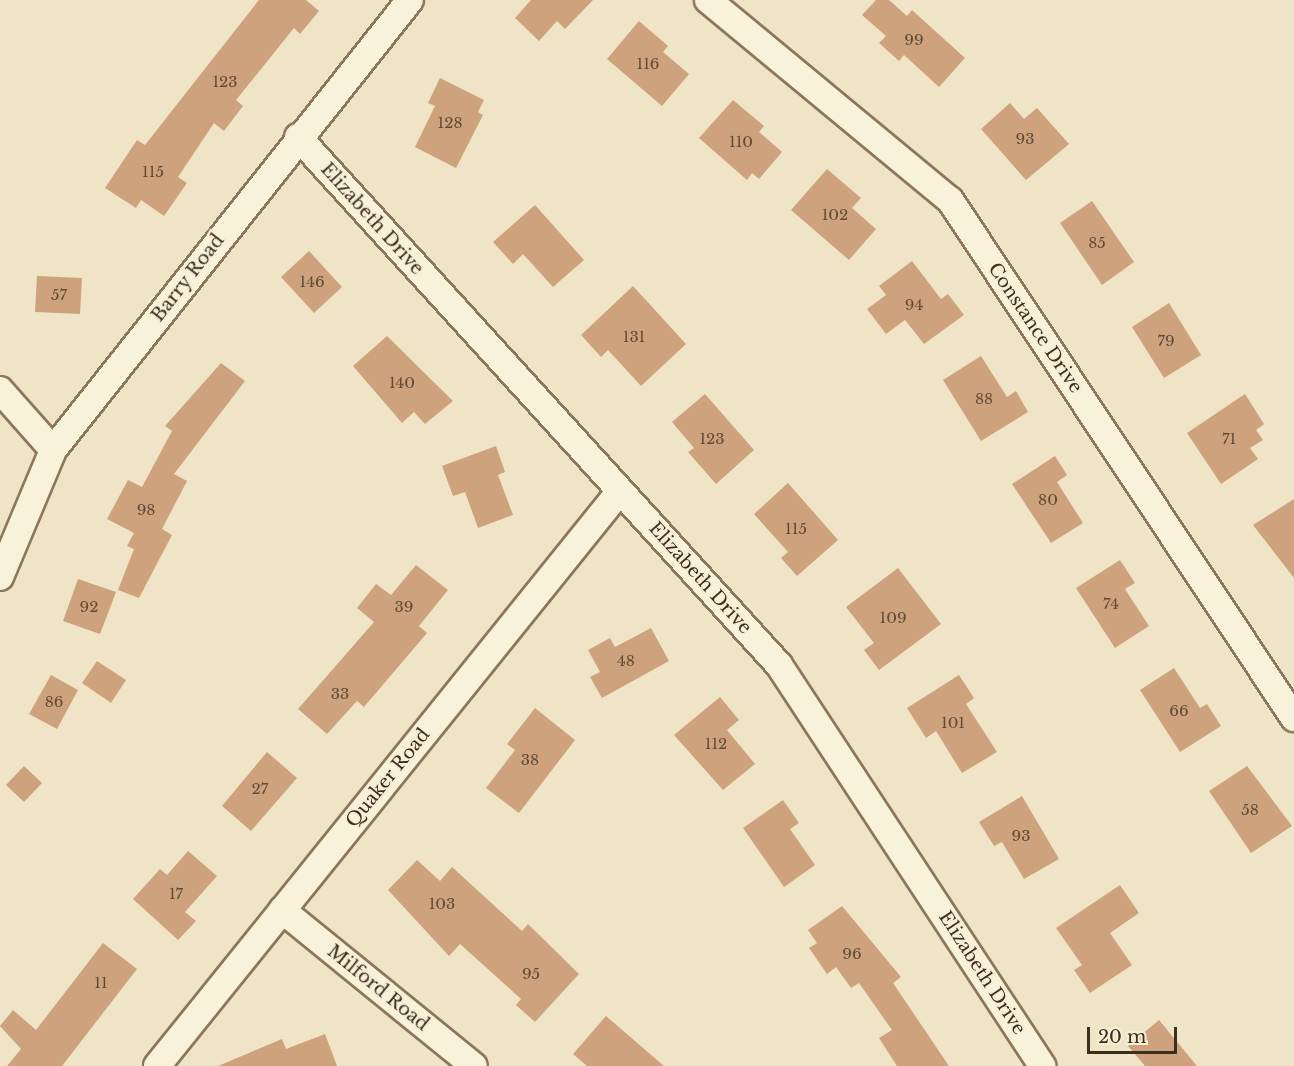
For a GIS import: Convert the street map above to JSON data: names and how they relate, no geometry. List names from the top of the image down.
{
  "streets": {
    "street": [
      "Elizabeth Drive",
      "Barry Road",
      "Constance Drive",
      "Quaker Road",
      "Milford Road"
    ]
  },
  "crossings": [
    ["Elizabeth Drive", "Barry Road"],
    ["Elizabeth Drive", "Quaker Road"],
    ["Quaker Road", "Milford Road"]
  ],
  "house_numbers": [
    "99",
    "116",
    "123",
    "128",
    "93",
    "110",
    "115",
    "102",
    "85",
    "146",
    "57",
    "94",
    "131",
    "79",
    "140",
    "88",
    "123",
    "71",
    "80",
    "98",
    "115",
    "74",
    "92",
    "39",
    "109",
    "48",
    "33",
    "86",
    "66",
    "101",
    "112",
    "38",
    "27",
    "58",
    "93",
    "17",
    "103",
    "96",
    "95",
    "11"
  ],
  "scale_bar": "20 m"
}
